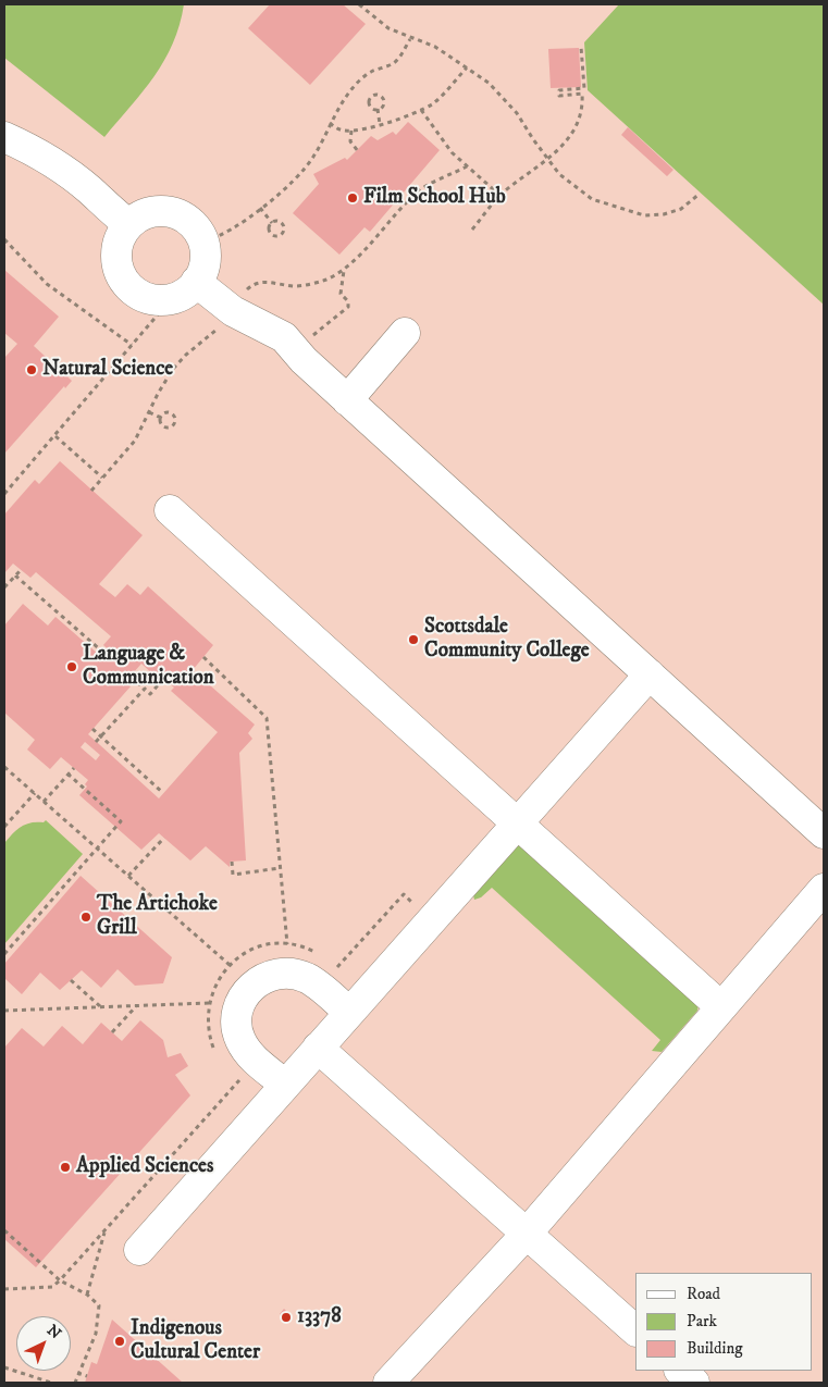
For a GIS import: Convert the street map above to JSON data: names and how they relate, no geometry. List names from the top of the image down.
{
  "places": [
    "Film School Hub",
    "Natural Science",
    "Scottsdale Community College",
    "Language & Communication",
    "The Artichoke Grill",
    "Applied Sciences",
    "13378",
    "Indigenous Cultural Center"
  ],
  "legend": ["Road", "Park", "Building"],
  "north": "top right"
}
